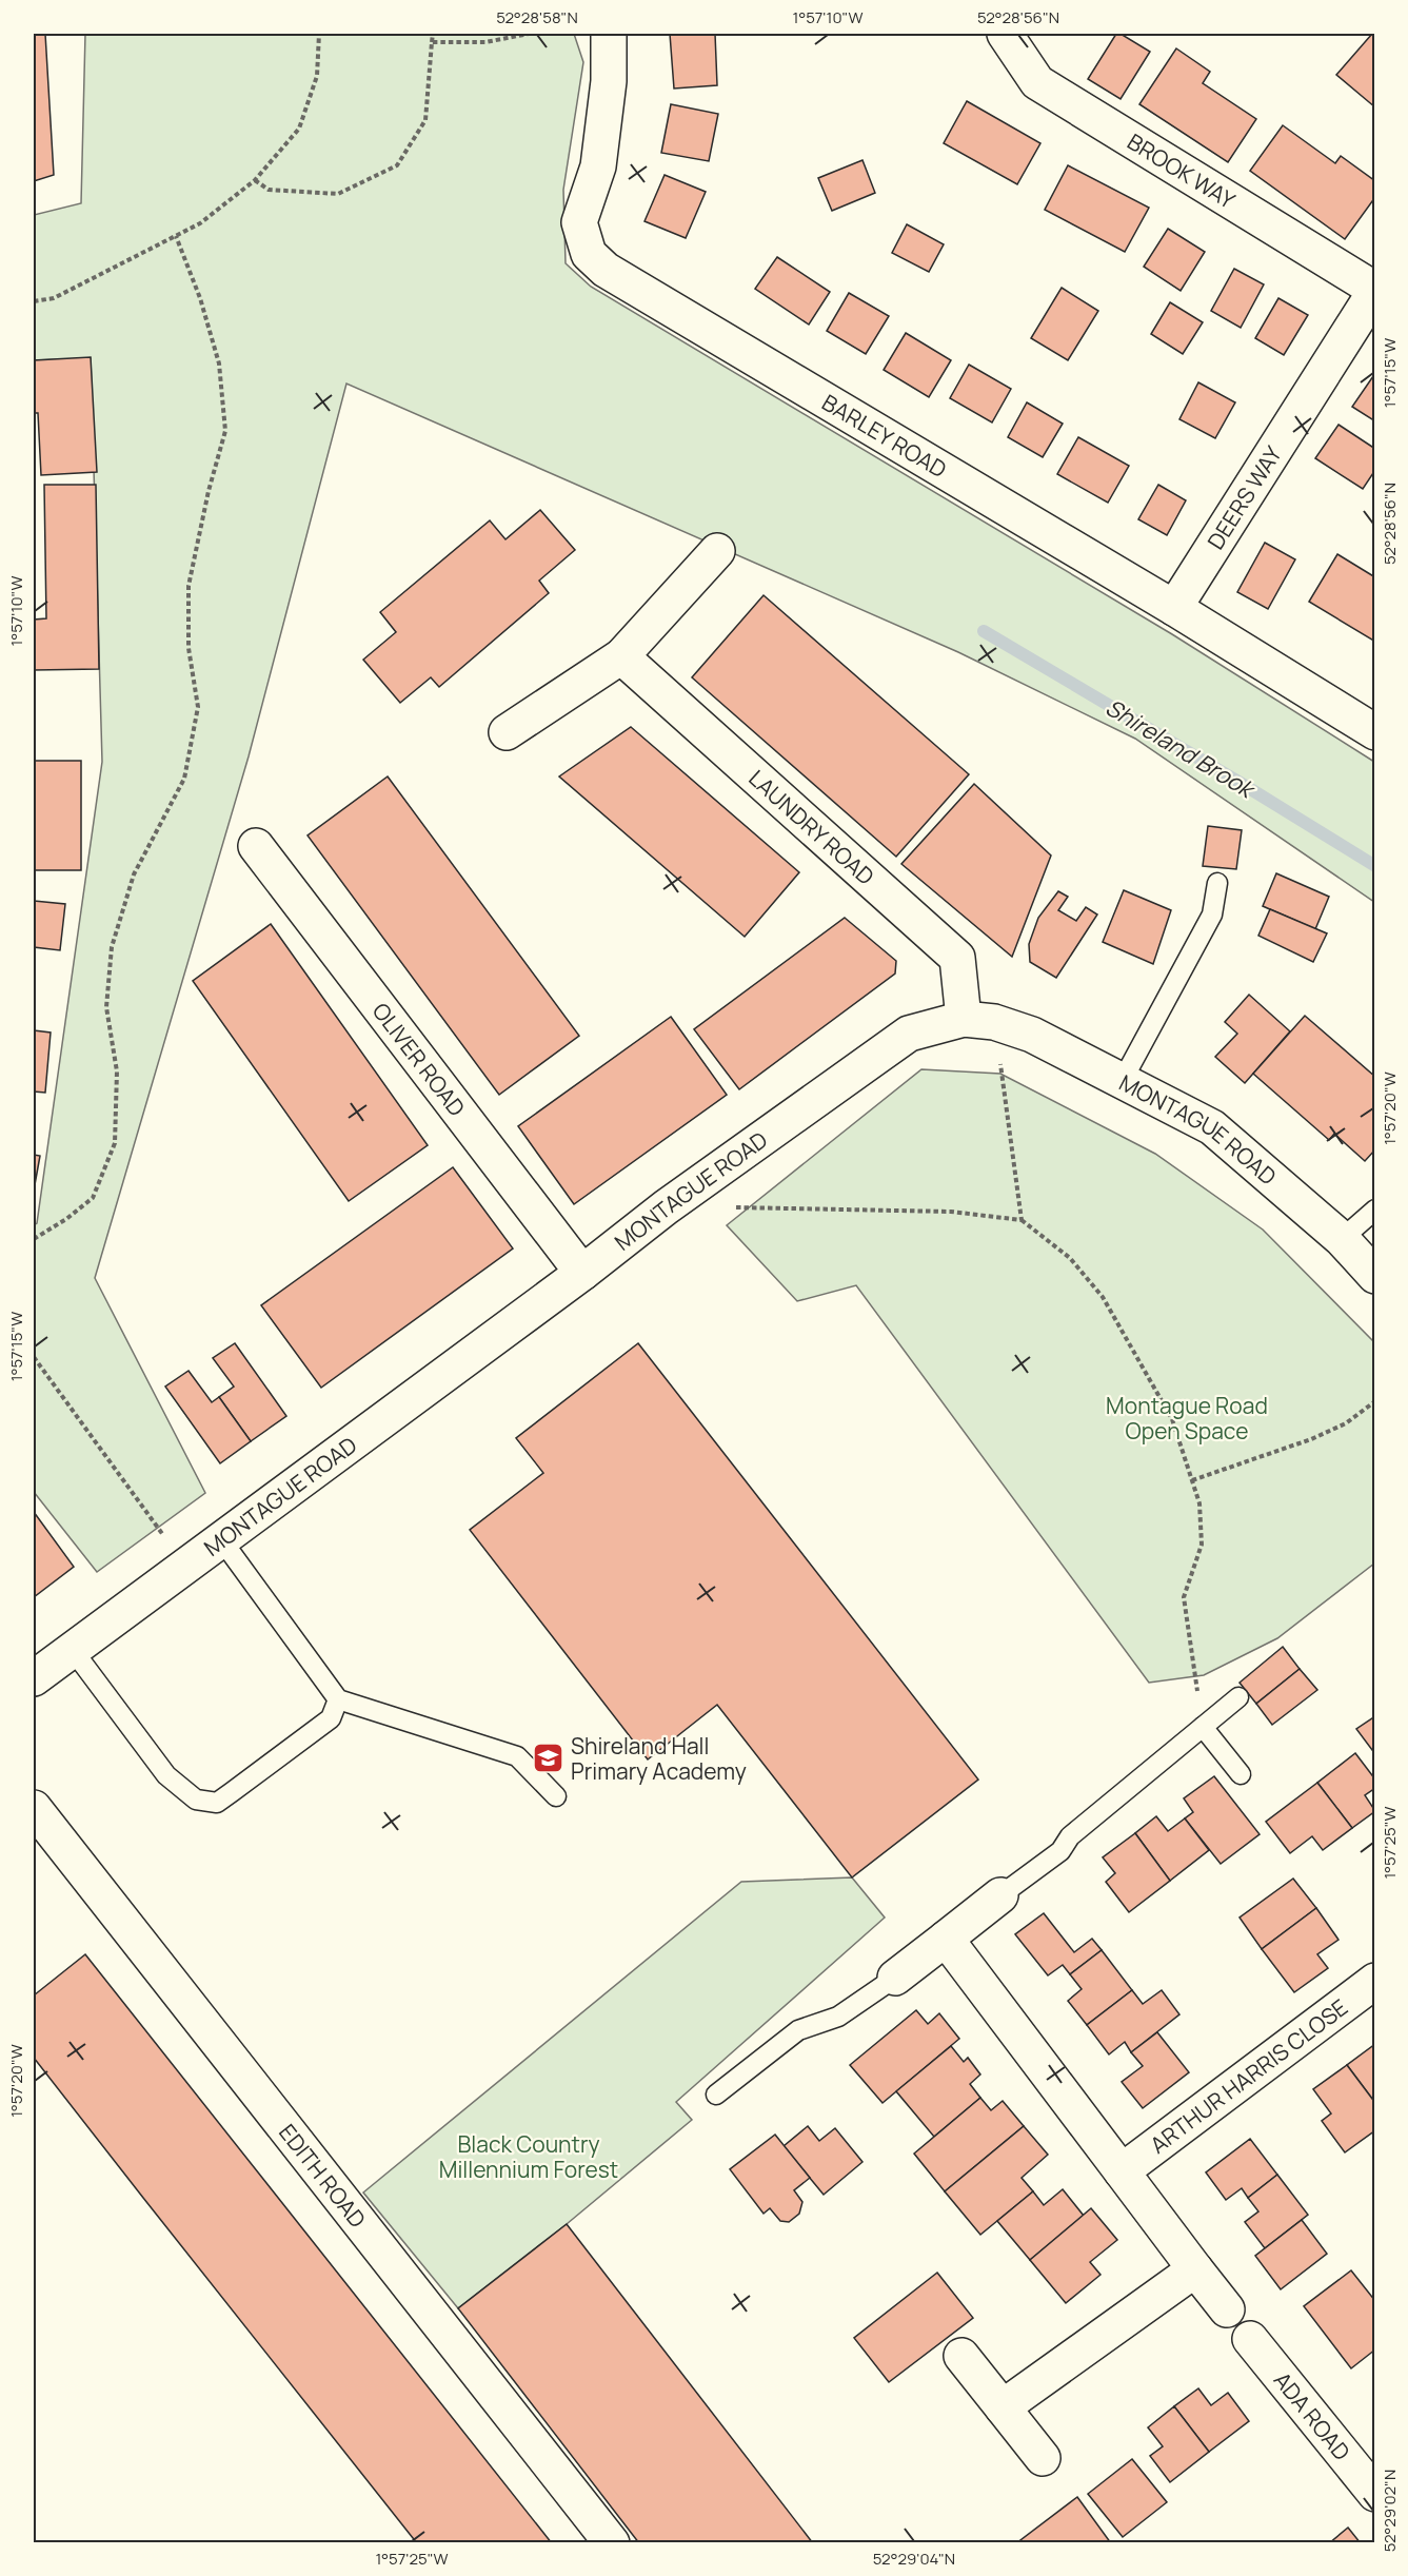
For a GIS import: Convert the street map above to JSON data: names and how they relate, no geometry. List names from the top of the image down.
{
  "streets": {
    "street": [
      "BROOK WAY",
      "BARLEY ROAD",
      "DEERS WAY",
      "LAUNDRY ROAD",
      "OLIVER ROAD",
      "MONTAGUE ROAD",
      "ARTHUR HARRIS CLOSE",
      "EDITH ROAD",
      "ADA ROAD"
    ]
  },
  "crossings": [
    ["BROOK WAY", "DEERS WAY"],
    ["BARLEY ROAD", "DEERS WAY"],
    ["LAUNDRY ROAD", "MONTAGUE ROAD"],
    ["OLIVER ROAD", "MONTAGUE ROAD"]
  ],
  "water": ["Shireland Brook"],
  "parks": ["Montague Road Open Space", "Black Country Millennium Forest"],
  "places": {
    "school or university": ["Shireland Hall Primary Academy"]
  },
  "coordinates": [
    "52°28'58\"N",
    "1°57'10\"W",
    "52°28'56\"N",
    "1°57'15\"W",
    "1°57'20\"W",
    "1°57'25\"W",
    "52°29'02\"N",
    "52°29'04\"N"
  ]
}
